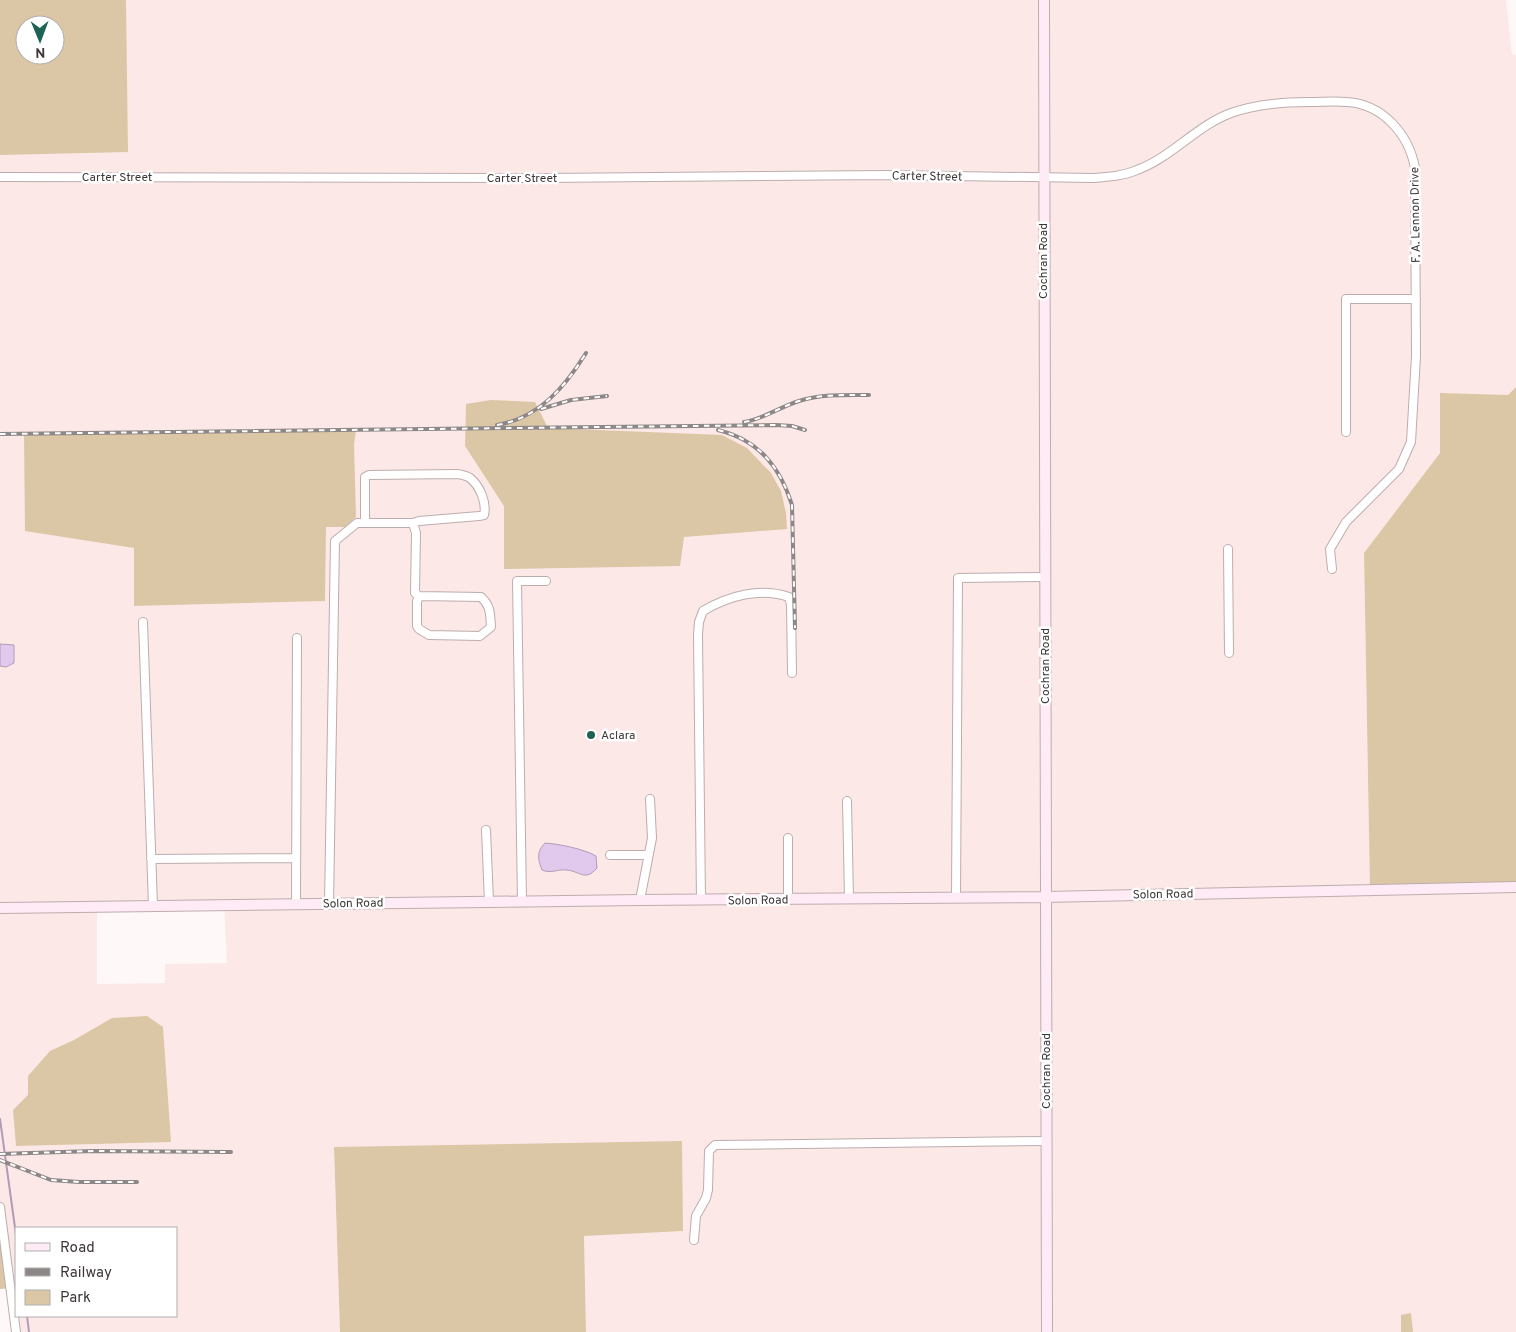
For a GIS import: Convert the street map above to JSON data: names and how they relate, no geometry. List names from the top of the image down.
{
  "streets": {
    "street": [
      "Carter Street",
      "F. A. Lennon Drive",
      "Cochran Road",
      "Solon Road"
    ]
  },
  "crossings": [
    ["Carter Street", "F. A. Lennon Drive"],
    ["Carter Street", "Cochran Road"],
    ["F. A. Lennon Drive", "Cochran Road"],
    ["Cochran Road", "Solon Road"]
  ],
  "places": ["Aclara"],
  "legend": ["Road", "Railway", "Park"],
  "north": "bottom"
}
